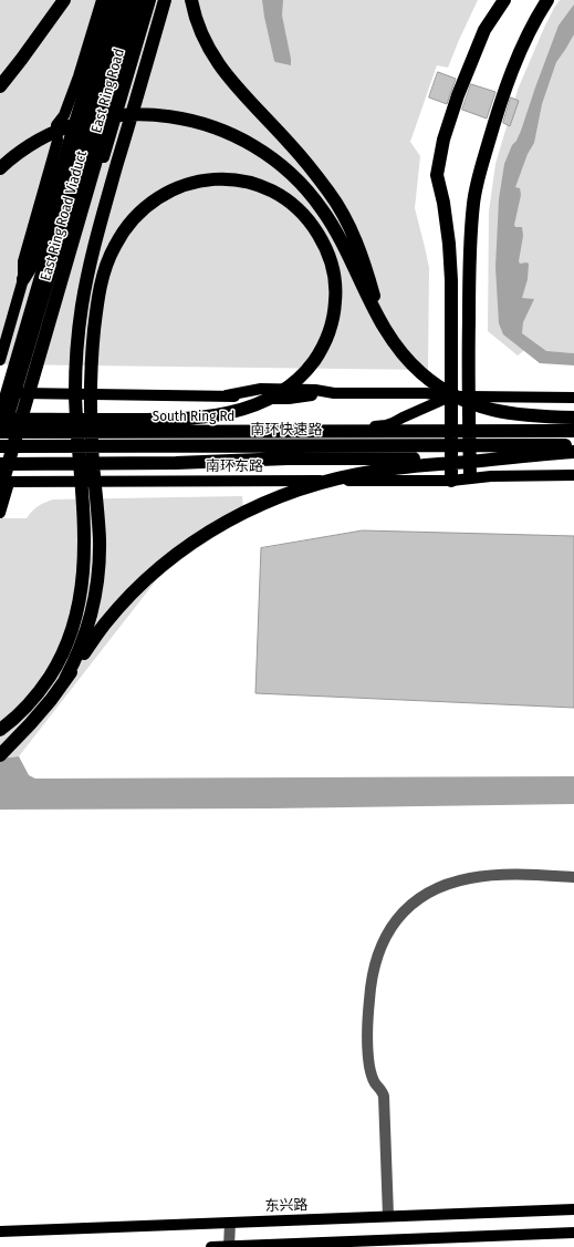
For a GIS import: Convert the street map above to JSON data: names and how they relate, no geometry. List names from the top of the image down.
{
  "streets": {
    "highway": ["East Ring Road Viaduct", "South Ring Rd", "南环快速路"],
    "main road": ["East Ring Road", "南环东路", "东兴路"]
  },
  "crossings": [
    ["East Ring Road", "南环东路"],
    ["East Ring Road Viaduct", "South Ring Rd"],
    ["East Ring Road Viaduct", "南环快速路"],
    ["South Ring Rd", "南环快速路"]
  ]
}
